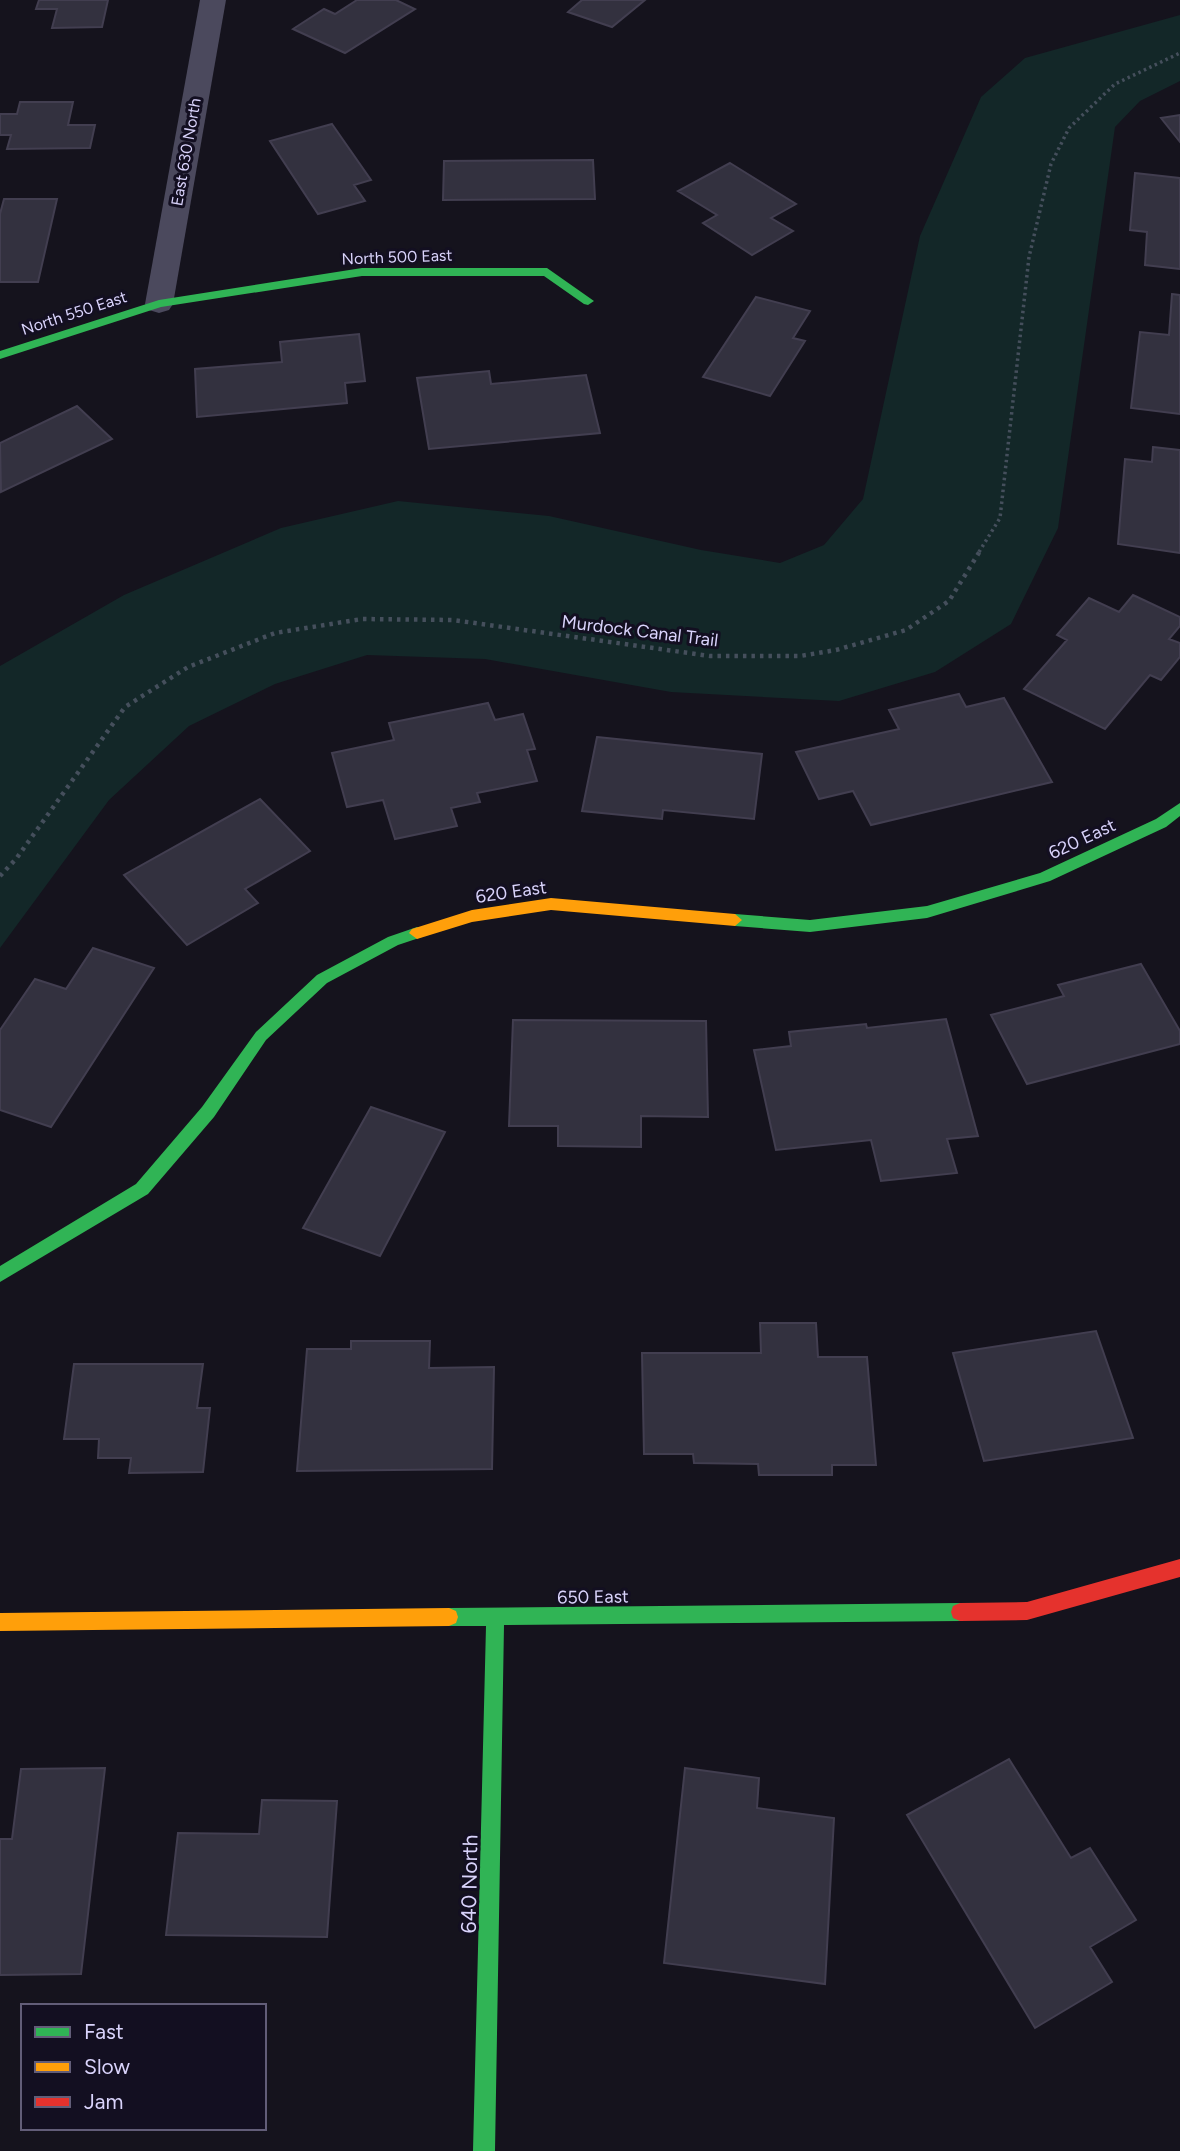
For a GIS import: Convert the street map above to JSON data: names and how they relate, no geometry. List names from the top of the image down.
{
  "streets": {
    "street": [
      "East 630 North",
      "North 500 East",
      "North 550 East",
      "620 East",
      "650 East",
      "640 North"
    ],
    "path": ["Murdock Canal Trail"]
  },
  "crossings": [
    ["East 630 North", "North 500 East"],
    ["East 630 North", "North 550 East"],
    ["North 500 East", "North 550 East"],
    ["650 East", "640 North"]
  ],
  "legend": ["Fast", "Slow", "Jam"]
}
